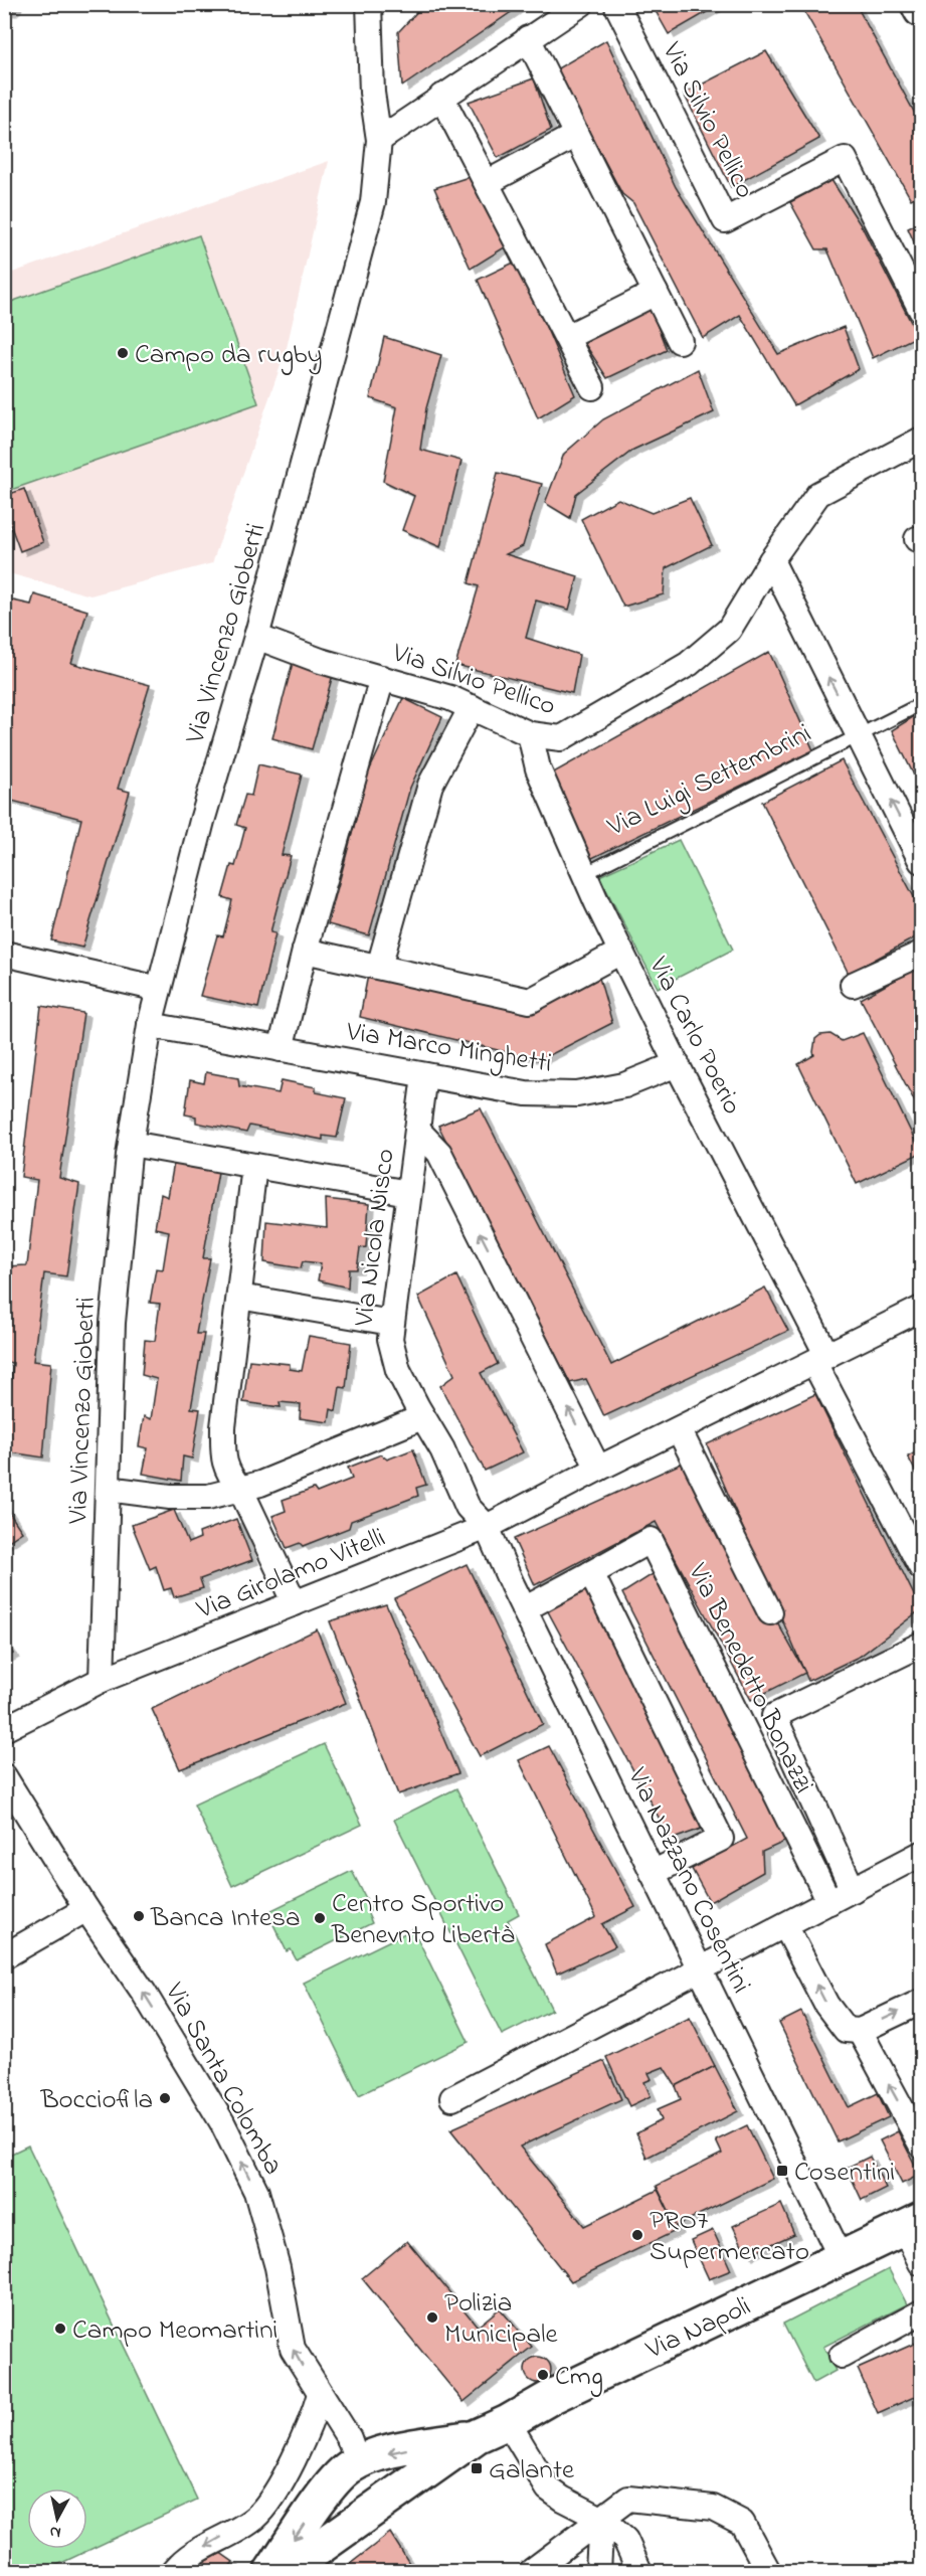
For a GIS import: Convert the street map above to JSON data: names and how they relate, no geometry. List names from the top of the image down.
{
  "streets": {
    "street": [
      "Via Silvio Pellico",
      "Via Vincenzo Gioberti",
      "Via Carlo Poerio",
      "Via Marco Minghetti",
      "Via Nicola Nisco",
      "Via Girolamo Vitelli",
      "Via Benedetto Bonazzi",
      "Via Nazzano Cosentini",
      "Via Santa Colomba",
      "Via Napoli"
    ],
    "lane": ["Via Luigi Settembrini"]
  },
  "crossings": [
    ["Via Silvio Pellico", "Via Vincenzo Gioberti"],
    ["Via Silvio Pellico", "Via Carlo Poerio"],
    ["Via Vincenzo Gioberti", "Via Marco Minghetti"],
    ["Via Vincenzo Gioberti", "Via Girolamo Vitelli"],
    ["Via Luigi Settembrini", "Via Carlo Poerio"],
    ["Via Carlo Poerio", "Via Marco Minghetti"],
    ["Via Carlo Poerio", "Via Girolamo Vitelli"],
    ["Via Marco Minghetti", "Via Nicola Nisco"],
    ["Via Nicola Nisco", "Via Girolamo Vitelli"],
    ["Via Nicola Nisco", "Via Nazzano Cosentini"],
    ["Via Girolamo Vitelli", "Via Nazzano Cosentini"],
    ["Via Benedetto Bonazzi", "Via Nazzano Cosentini"],
    ["Via Nazzano Cosentini", "Via Napoli"],
    ["Via Santa Colomba", "Via Napoli"]
  ],
  "one_way": ["Via Santa Colomba"],
  "places": {
    "other": [
      "Campo da rugby",
      "Banca Intesa",
      "Centro Sportivo Benevnto Libertà",
      "Bocciofila",
      "PRO7 Supermercato",
      "Polizia Municipale",
      "Campo Meomartini",
      "Cmg"
    ],
    "transit": ["Cosentini", "Galante"]
  },
  "north": "bottom"
}
